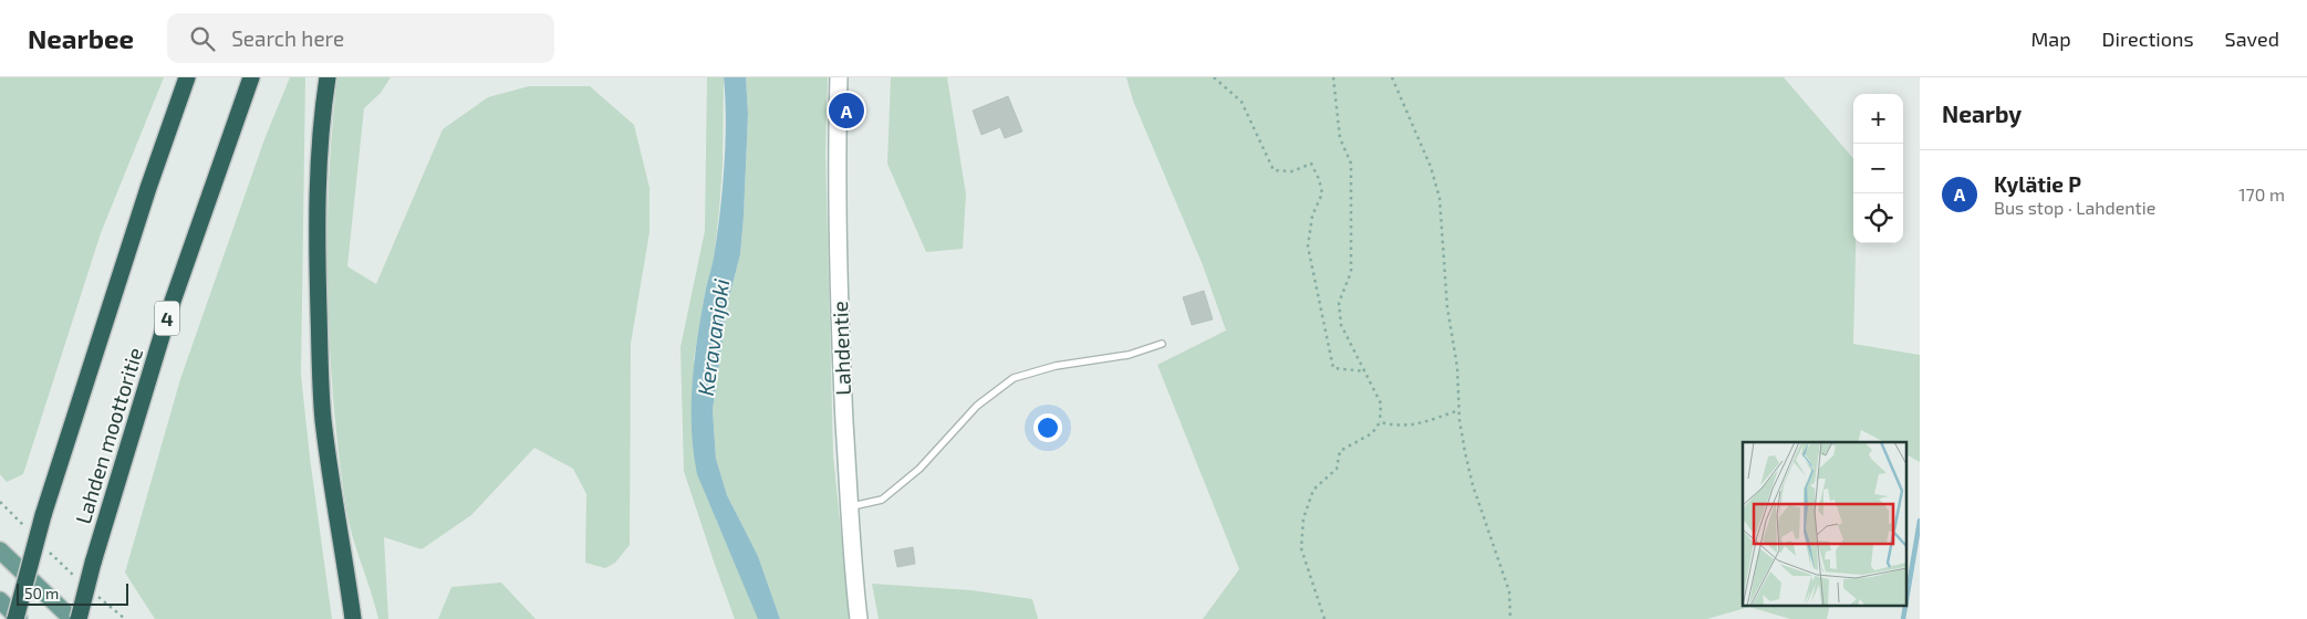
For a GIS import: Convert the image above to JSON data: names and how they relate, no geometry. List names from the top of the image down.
{
  "streets": {
    "highway": ["4", "Lahden moottoritie"],
    "main road": ["Lahdentie"]
  },
  "water": ["Keravanjoki"],
  "scale_bar": "50 m",
  "page": {
    "header": "Nearbee",
    "search": "Search here",
    "nav": ["Map", "Directions", "Saved"],
    "heading": "Nearby",
    "pins": "A",
    "map_buttons": ["+", "−"],
    "list": [
      {
        "mark": "A",
        "name": "Kylätie P",
        "note": "Bus stop · Lahdentie",
        "value": "170 m"
      }
    ],
    "scale": "50 m"
  }
}
